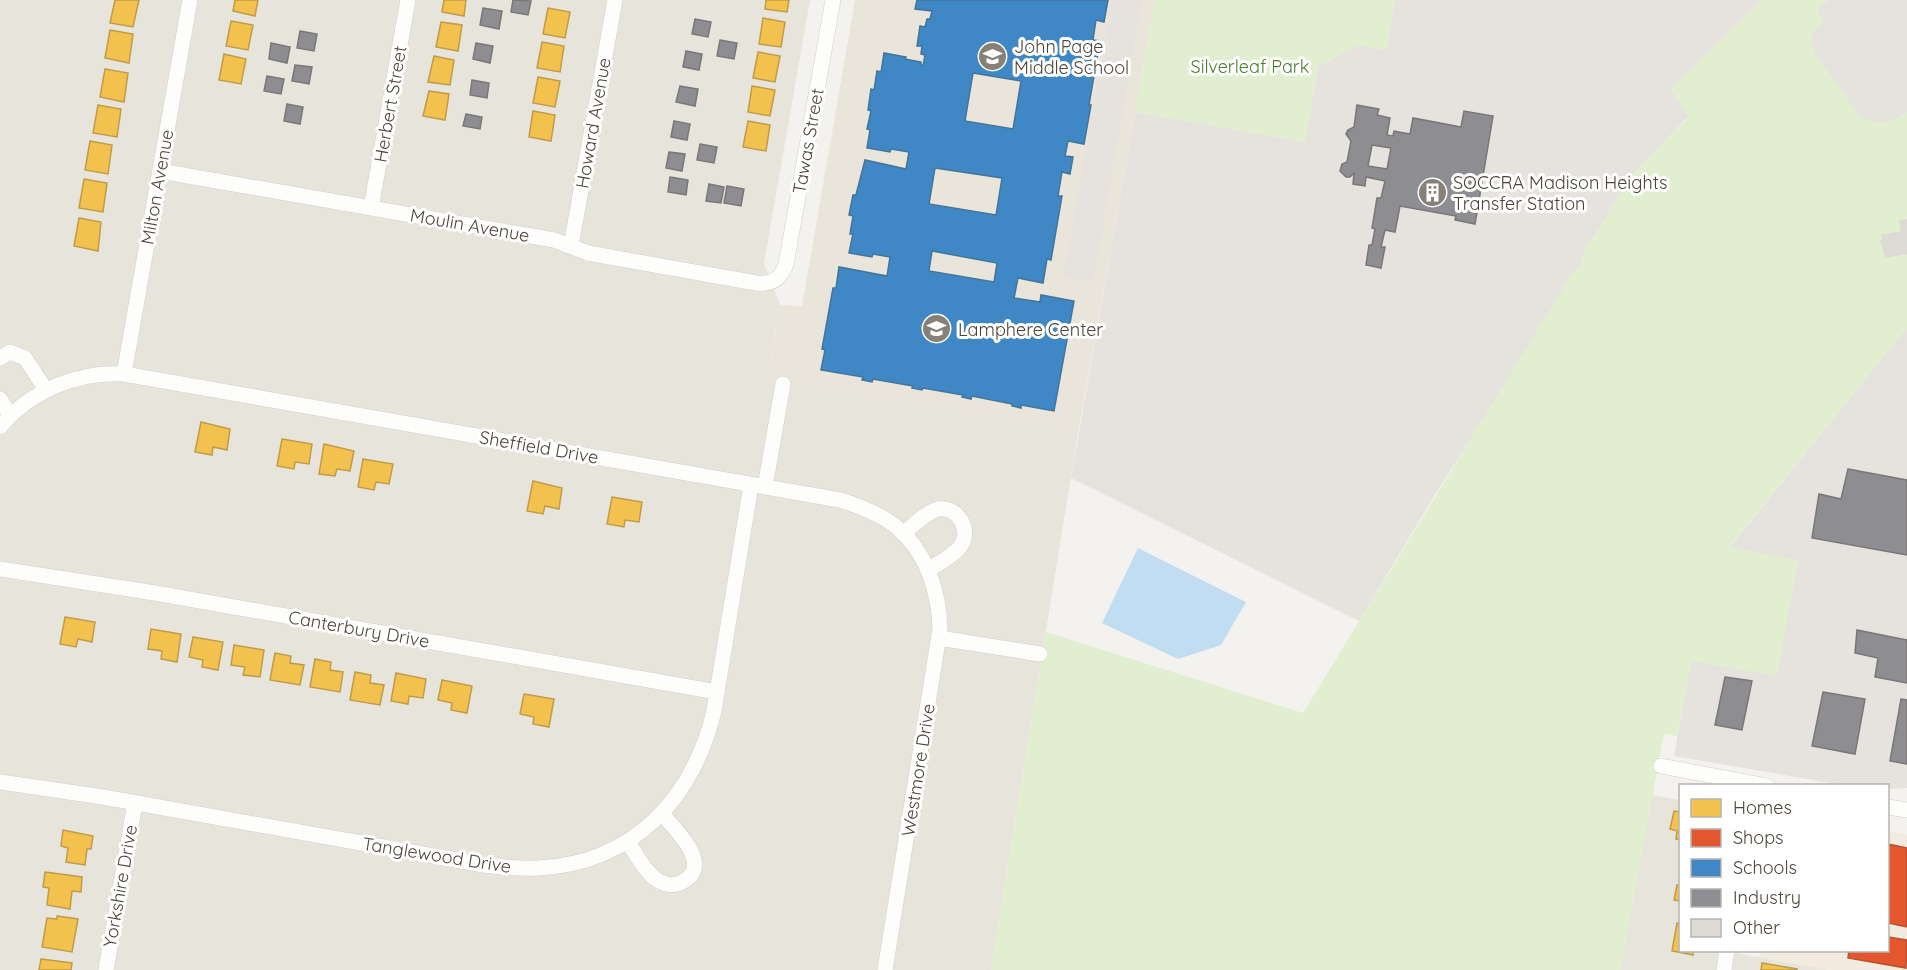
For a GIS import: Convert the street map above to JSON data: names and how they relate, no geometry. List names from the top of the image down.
{
  "streets": {
    "street": [
      "Herbert Street",
      "Howard Avenue",
      "Tawas Street",
      "Milton Avenue",
      "Moulin Avenue",
      "Sheffield Drive",
      "Canterbury Drive",
      "Westmore Drive",
      "Tanglewood Drive",
      "Yorkshire Drive"
    ]
  },
  "crossings": [
    ["Herbert Street", "Moulin Avenue"],
    ["Howard Avenue", "Moulin Avenue"],
    ["Tawas Street", "Moulin Avenue"],
    ["Milton Avenue", "Moulin Avenue"],
    ["Milton Avenue", "Sheffield Drive"],
    ["Sheffield Drive", "Westmore Drive"],
    ["Sheffield Drive", "Tanglewood Drive"],
    ["Canterbury Drive", "Tanglewood Drive"],
    ["Tanglewood Drive", "Yorkshire Drive"]
  ],
  "parks": ["Silverleaf Park"],
  "places": {
    "school or university": ["John Page Middle School", "Lamphere Center"],
    "building": ["SOCCRA Madison Heights Transfer Station"]
  },
  "legend": [
    "Homes",
    "Shops",
    "Schools",
    "Industry",
    "Other"
  ]
}
